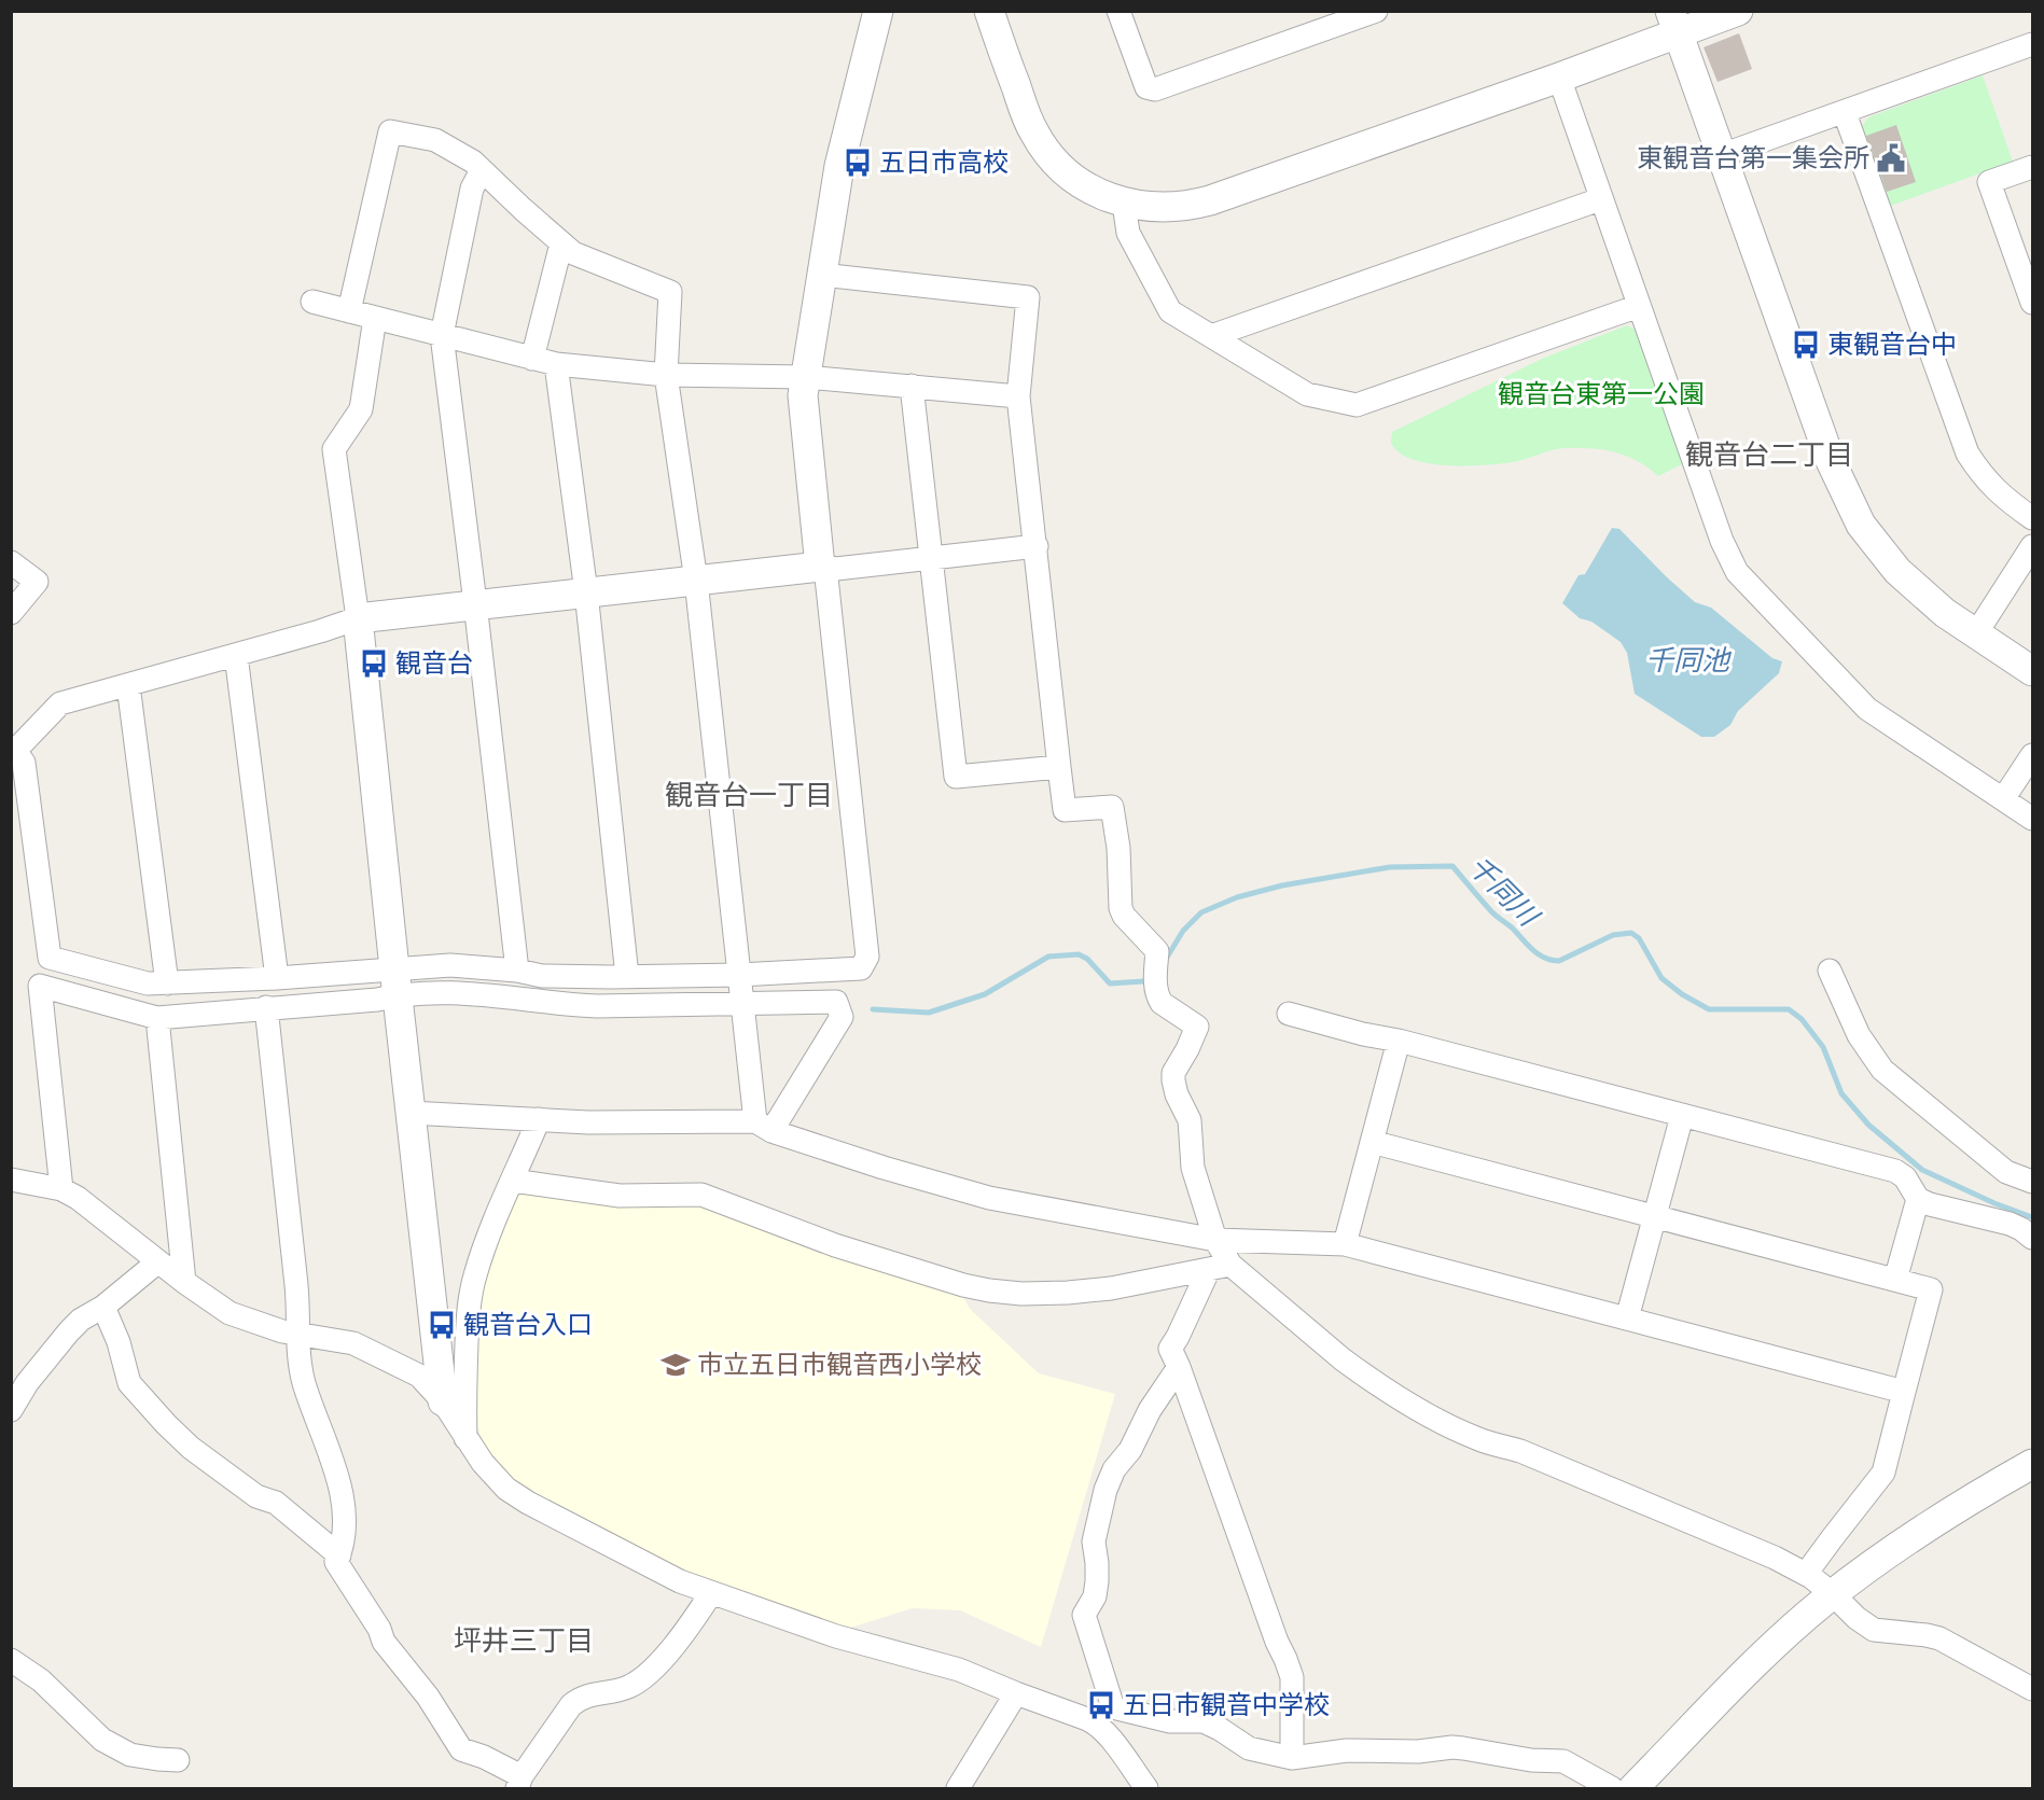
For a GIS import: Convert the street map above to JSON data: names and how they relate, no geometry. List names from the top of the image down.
{
  "districts": ["観音台二丁目", "観音台一丁目", "坪井三丁目"],
  "water": ["千同池", "千同川"],
  "parks": ["観音台東第一公園"],
  "places": {
    "public building": ["東観音台第一集会所"],
    "bus stop": [
      "五日市高校",
      "東観音台中",
      "観音台",
      "観音台入口",
      "五日市観音中学校"
    ],
    "school or university": ["市立五日市観音西小学校"]
  }
}
